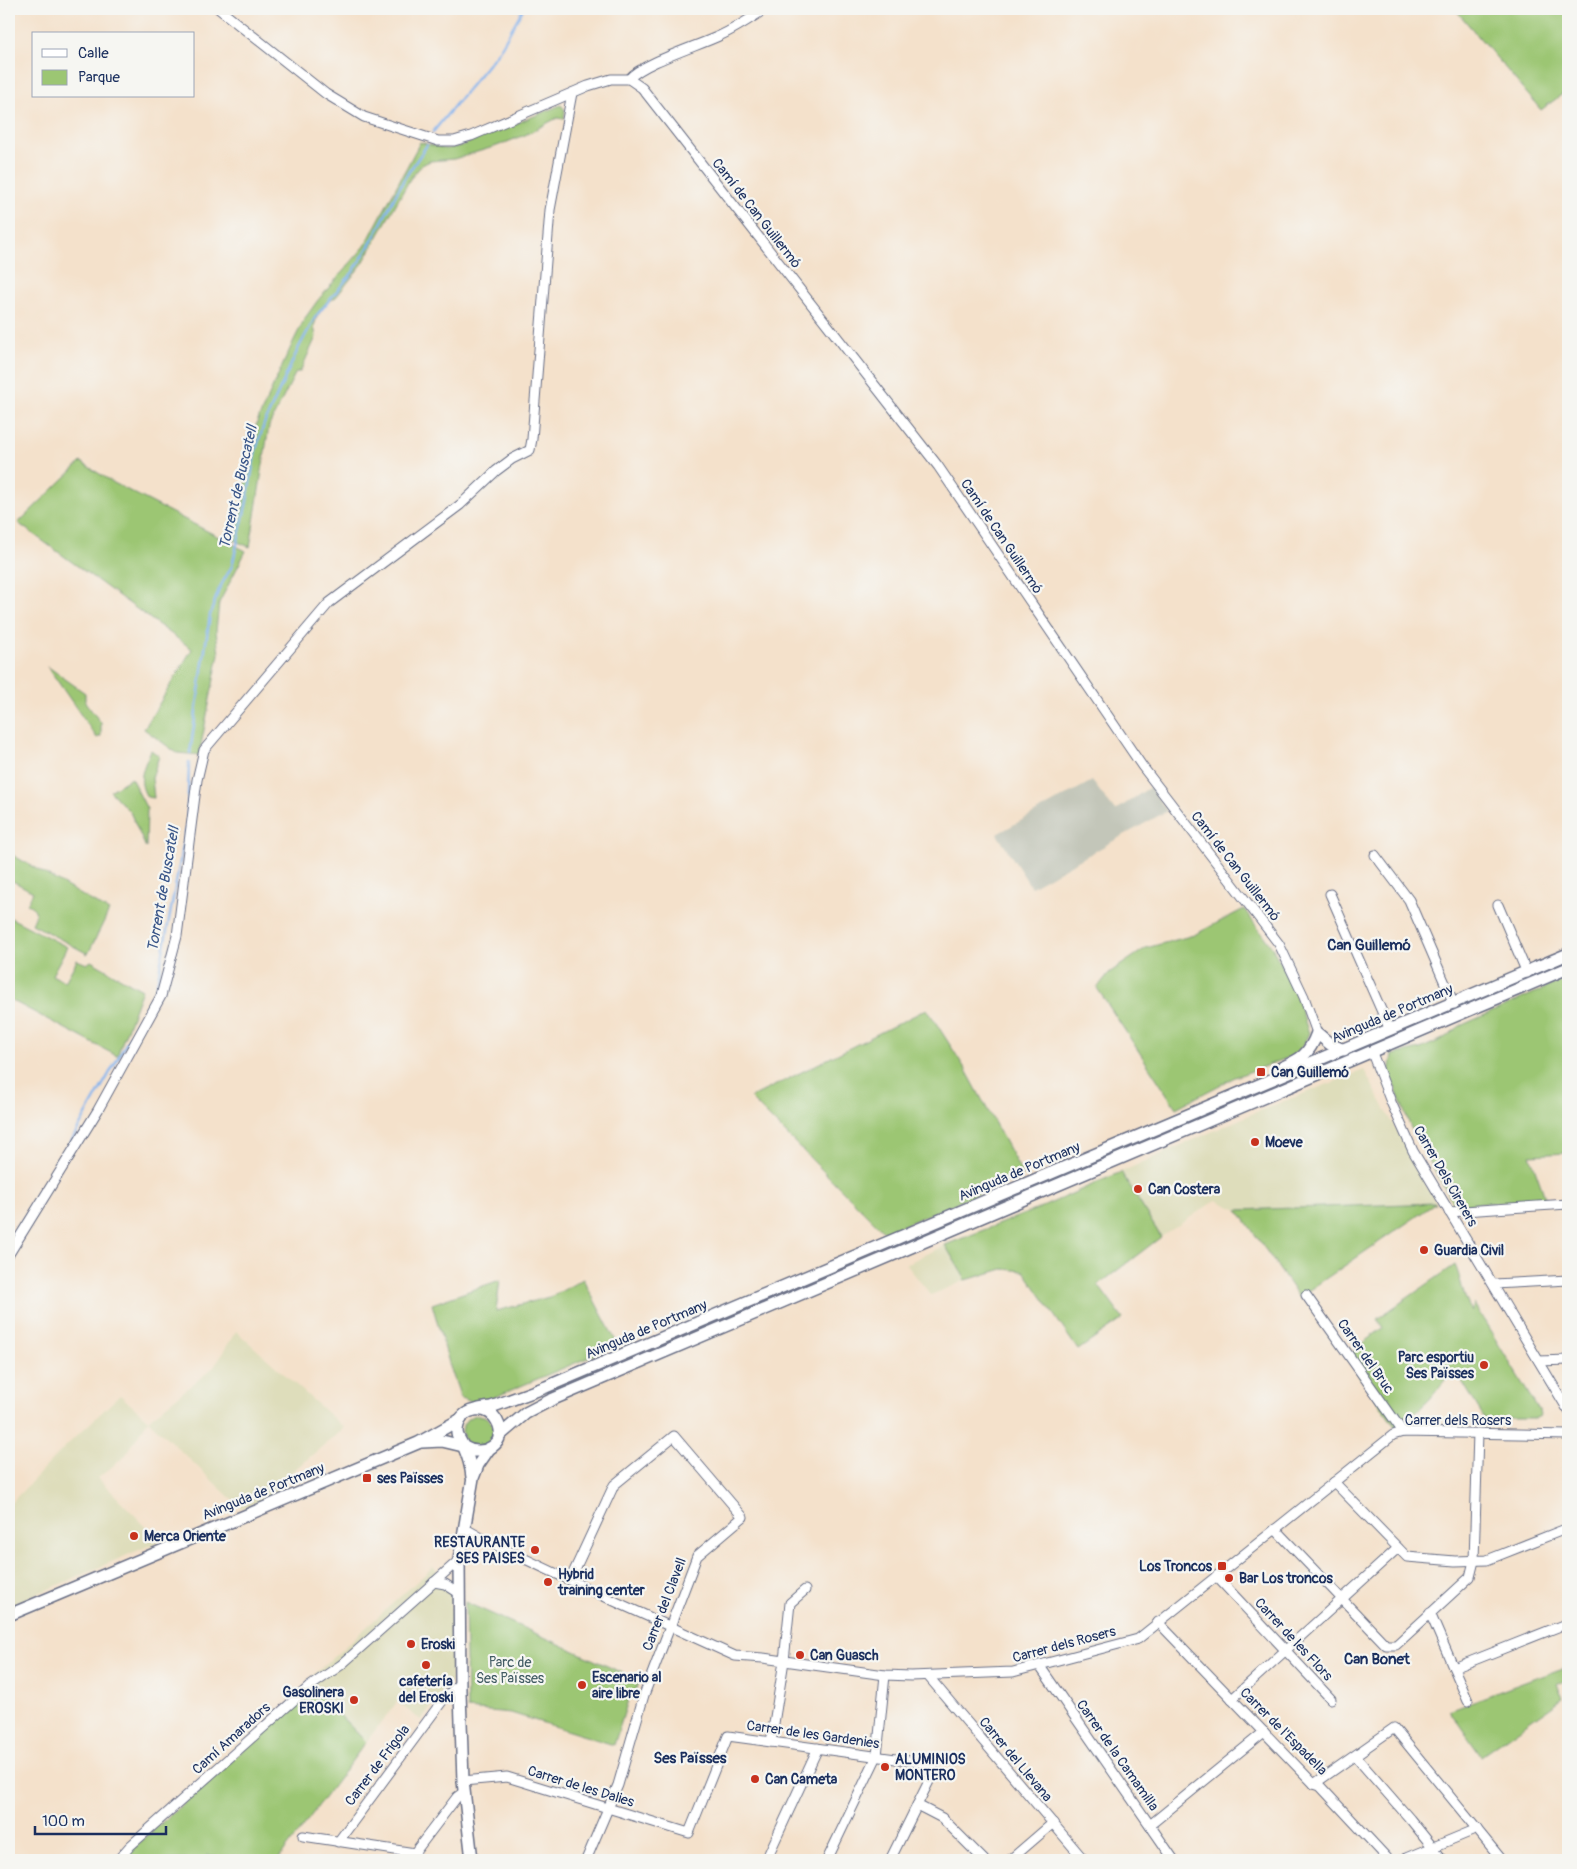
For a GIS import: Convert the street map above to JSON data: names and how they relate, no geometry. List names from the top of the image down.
{
  "streets": {
    "main road": ["Avinguda de Portmany"],
    "street": [
      "Camí de Can Guillermó",
      "Carrer Dels Cirerers",
      "Carrer del Bruc",
      "Carrer dels Rosers",
      "Carrer del Clavell",
      "Carrer de les Flors",
      "Carrer de l'Espadella",
      "Carrer de les Gardenies",
      "Camí Amaradors",
      "Carrer de la Camamilla",
      "Carrer del Llevana",
      "Carrer de Frigola",
      "Carrer de les Dalies"
    ]
  },
  "crossings": [
    ["Avinguda de Portmany", "Carrer Dels Cirerers"],
    ["Carrer del Bruc", "Carrer dels Rosers"],
    ["Carrer dels Rosers", "Carrer del Clavell"],
    ["Carrer dels Rosers", "Carrer de les Flors"],
    ["Carrer dels Rosers", "Carrer de l'Espadella"],
    ["Carrer dels Rosers", "Carrer de la Camamilla"],
    ["Carrer dels Rosers", "Carrer del Llevana"],
    ["Carrer del Clavell", "Carrer de les Dalies"],
    ["Carrer de les Gardenies", "Carrer de les Dalies"]
  ],
  "districts": ["Can Guillemó", "Can Bonet", "Ses Païsses"],
  "water": ["Torrent de Buscatell"],
  "parks": ["Parc de Ses Païsses"],
  "places": {
    "transit": ["Can Guillemó", "ses Païsses", "Los Troncos"],
    "other": [
      "Moeve",
      "Can Costera",
      "Guardia Civil",
      "Parc esportiu Ses Païsses",
      "Merca Oriente",
      "RESTAURANTE SES PAISES",
      "Bar Los troncos",
      "Hybrid training center",
      "Eroski",
      "Can Guasch",
      "cafetería del Eroski",
      "Escenario al aire libre",
      "Gasolinera EROSKI",
      "ALUMINIOS MONTERO",
      "Can Cameta"
    ]
  },
  "legend": ["Calle", "Parque"],
  "scale_bar": "100 m"
}
